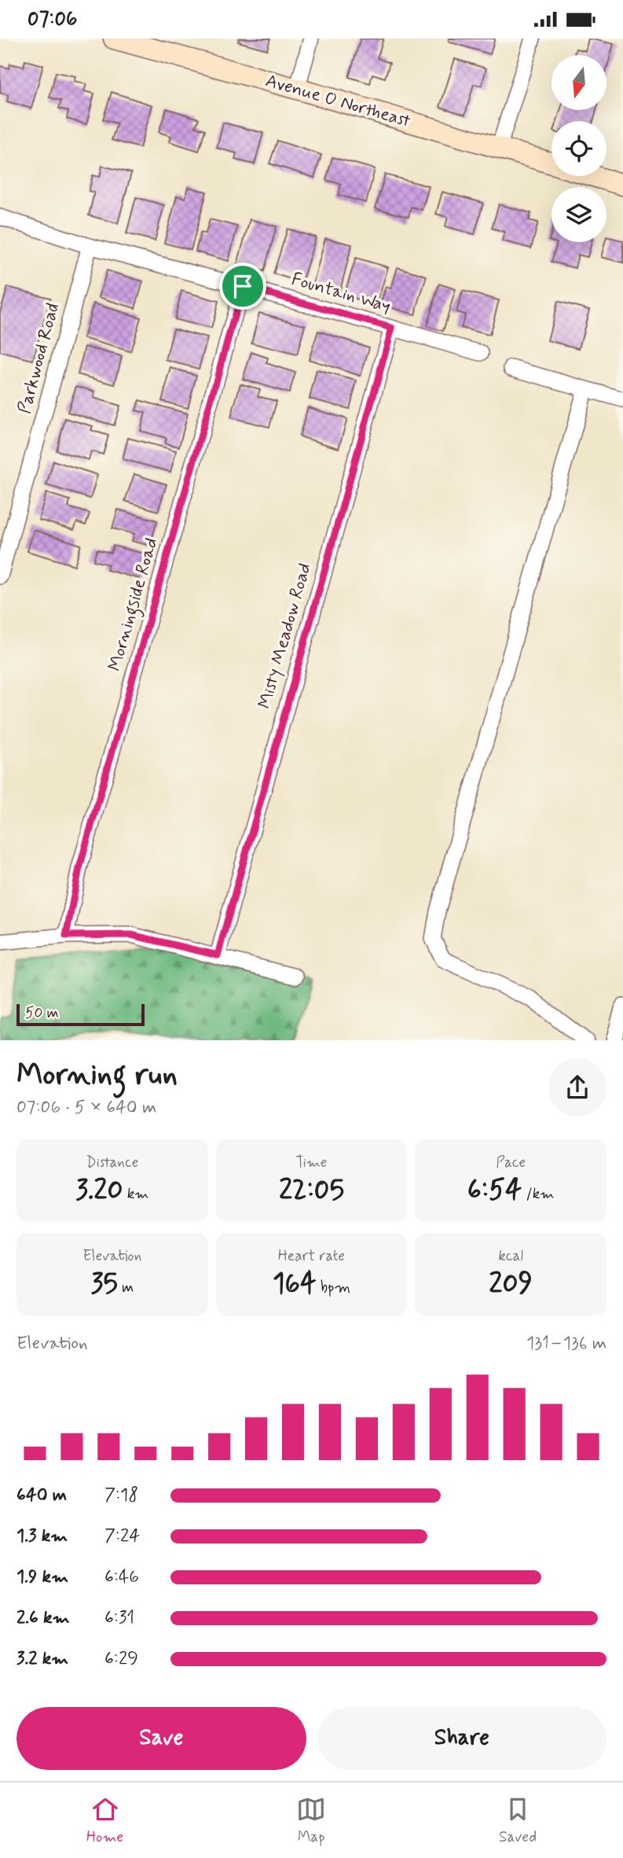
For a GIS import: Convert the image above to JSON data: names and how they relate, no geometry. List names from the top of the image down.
{
  "streets": {
    "street": [
      "Avenue O Northeast",
      "Fountain Way",
      "Parkwood Road",
      "Morningside Road",
      "Misty Meadow Road"
    ]
  },
  "crossings": [
    ["Fountain Way", "Parkwood Road"],
    ["Fountain Way", "Morningside Road"],
    ["Fountain Way", "Misty Meadow Road"]
  ],
  "scale_bar": "50 m",
  "north": "bottom",
  "page": {
    "status": "07:06",
    "scale": "50 m",
    "heading": ["Morning run", "07:06 · 5 × 640 m"],
    "stats": [
      ["Distance", "3.20 km"],
      ["Time", "22:05"],
      ["Pace", "6:54 /km"],
      ["Elevation", "35 m"],
      ["Heart rate", "164 bpm"],
      ["kcal", "209"]
    ],
    "chart": ["Elevation", "131–136 m"],
    "list": [
      {
        "name": "640 m",
        "note": "7:18"
      },
      {
        "name": "1.3 km",
        "note": "7:24"
      },
      {
        "name": "1.9 km",
        "note": "6:46"
      },
      {
        "name": "2.6 km",
        "note": "6:31"
      },
      {
        "name": "3.2 km",
        "note": "6:29"
      }
    ],
    "buttons": ["Save", "Share"],
    "tabs": ["Home", "Map", "Saved"]
  }
}
